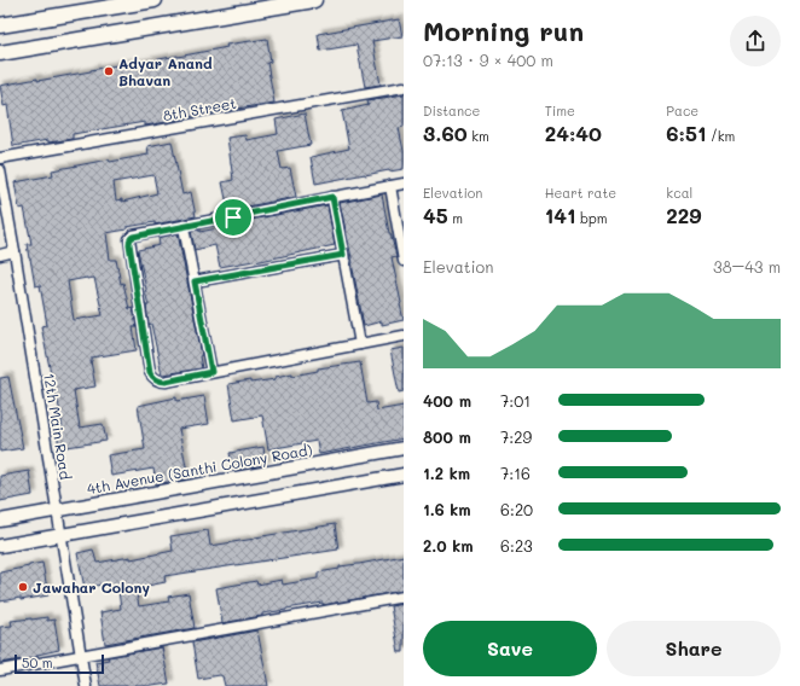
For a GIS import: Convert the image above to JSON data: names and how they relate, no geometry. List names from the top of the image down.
{
  "streets": {
    "street": ["8th Street", "12th Main Road", "4th Avenue (Santhi Colony Road)"]
  },
  "crossings": [
    ["12th Main Road", "4th Avenue (Santhi Colony Road)"]
  ],
  "places": ["Adyar Anand Bhavan", "Jawahar Colony"],
  "scale_bar": "50 m",
  "page": {
    "heading": ["Morning run", "07:13 · 9 × 400 m"],
    "stats": [
      ["Distance", "3.60 km"],
      ["Time", "24:40"],
      ["Pace", "6:51 /km"],
      ["Elevation", "45 m"],
      ["Heart rate", "141 bpm"],
      ["kcal", "229"]
    ],
    "chart": ["Elevation", "38–43 m"],
    "list": [
      {
        "name": "400 m",
        "note": "7:01"
      },
      {
        "name": "800 m",
        "note": "7:29"
      },
      {
        "name": "1.2 km",
        "note": "7:16"
      },
      {
        "name": "1.6 km",
        "note": "6:20"
      },
      {
        "name": "2.0 km",
        "note": "6:23"
      }
    ],
    "buttons": ["Save", "Share"],
    "scale": "50 m"
  }
}
